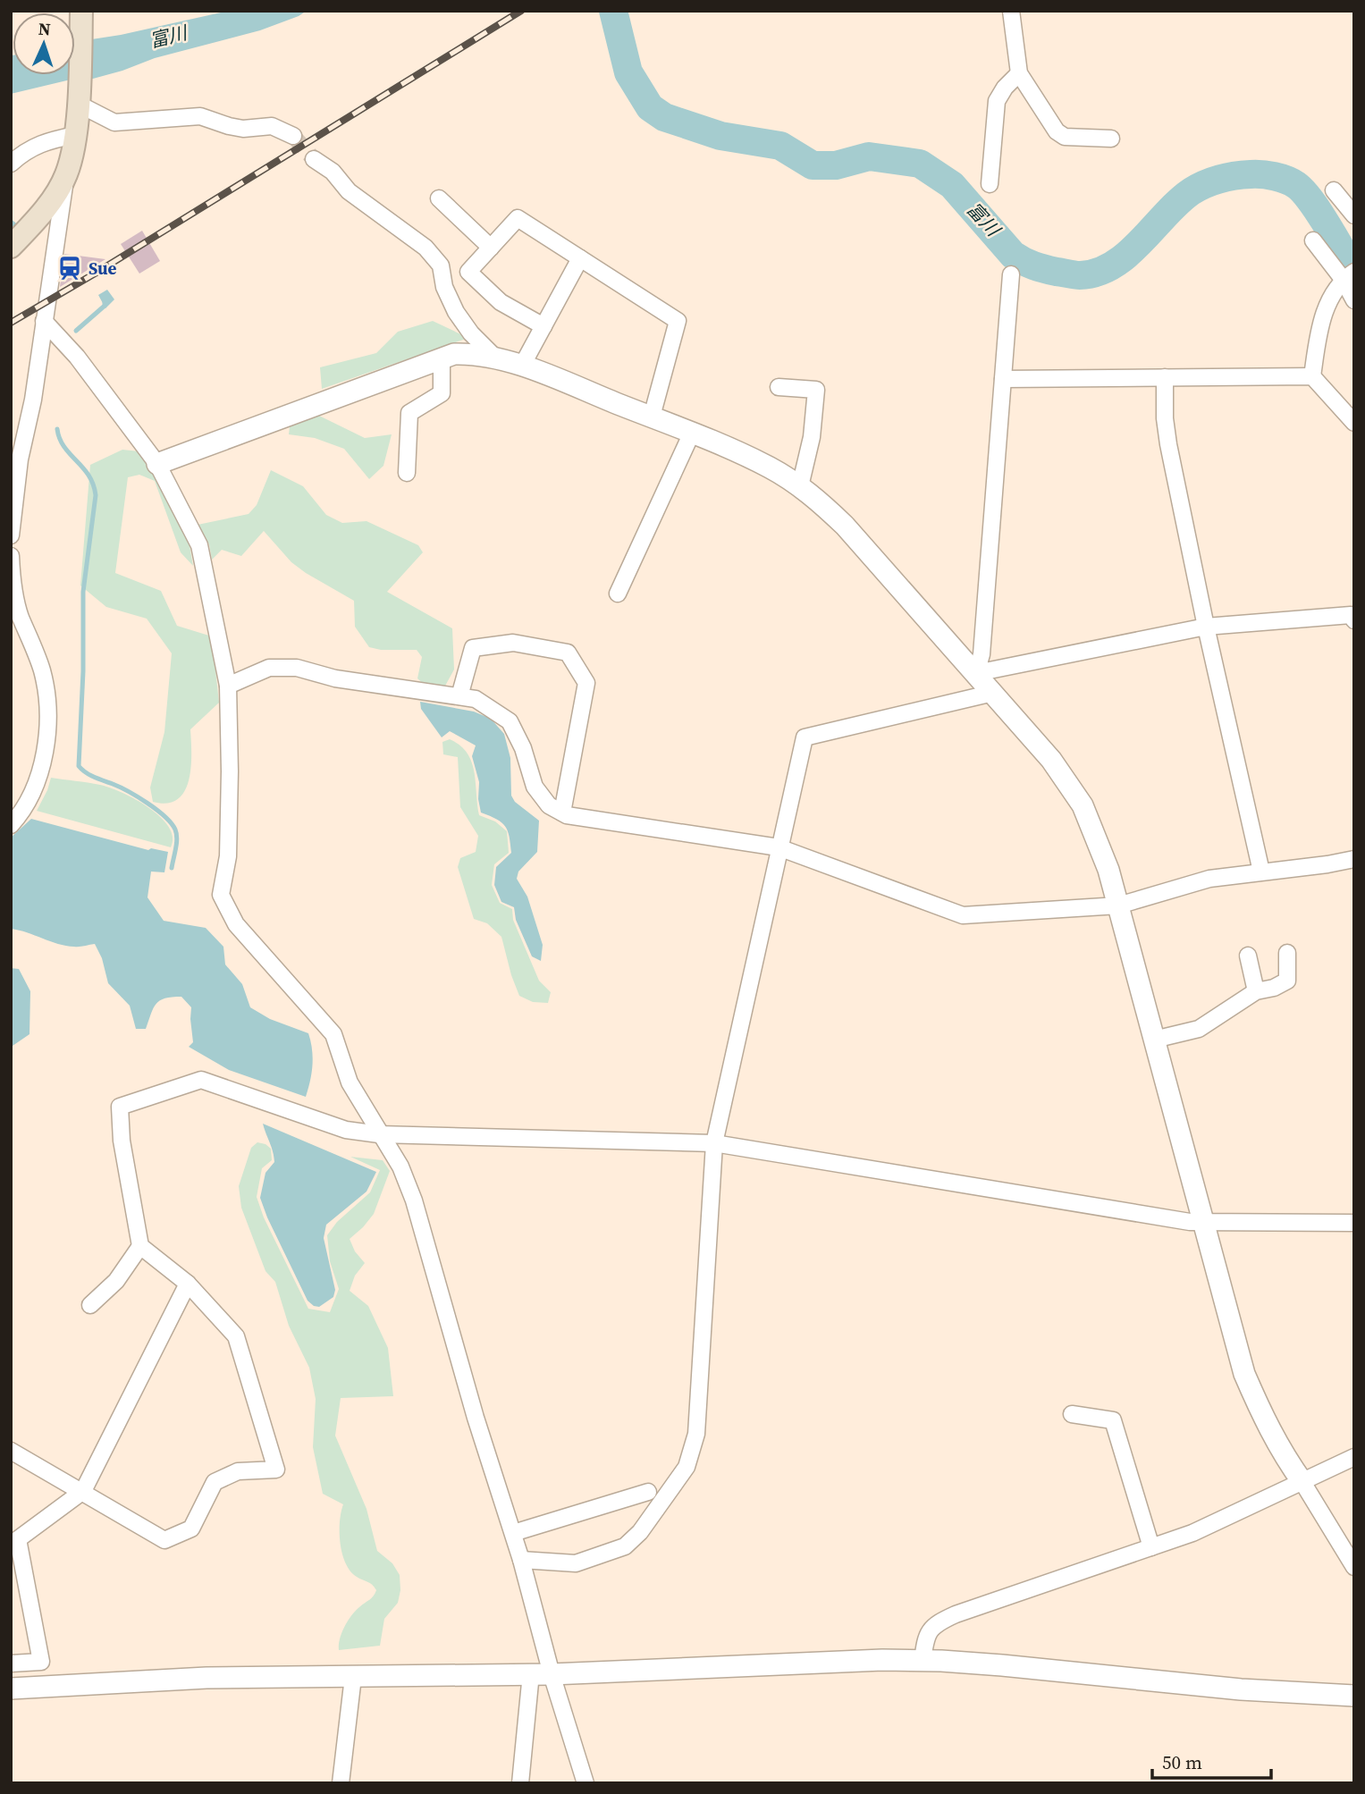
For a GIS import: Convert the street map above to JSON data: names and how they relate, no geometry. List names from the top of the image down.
{
  "water": ["富川"],
  "places": {
    "station": ["Sue"]
  },
  "scale_bar": "50 m",
  "north": "top"
}
